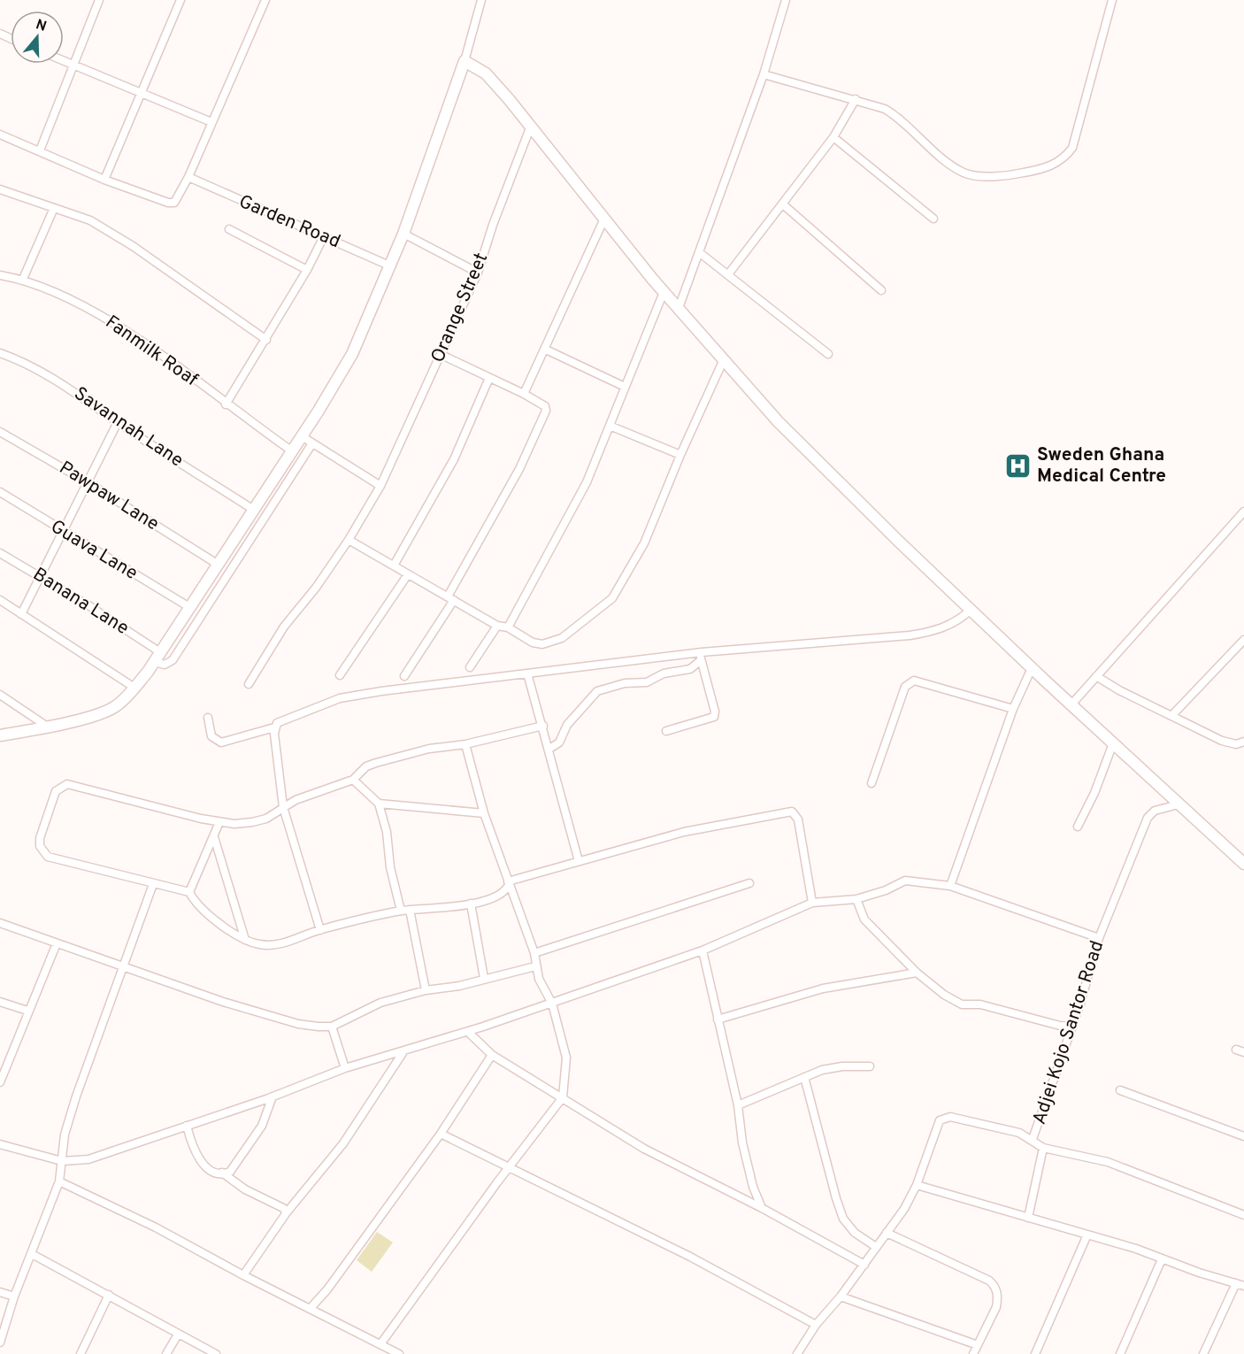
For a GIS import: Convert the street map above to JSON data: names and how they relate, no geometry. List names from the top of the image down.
{
  "streets": {
    "street": [
      "Garden Road",
      "Orange Street",
      "Fanmilk Roaf",
      "Savannah Lane",
      "Pawpaw Lane",
      "Guava Lane",
      "Banana Lane",
      "Adjei Kojo Santor Road"
    ]
  },
  "places": {
    "hospital": ["Sweden Ghana Medical Centre"]
  },
  "north": "top"
}
